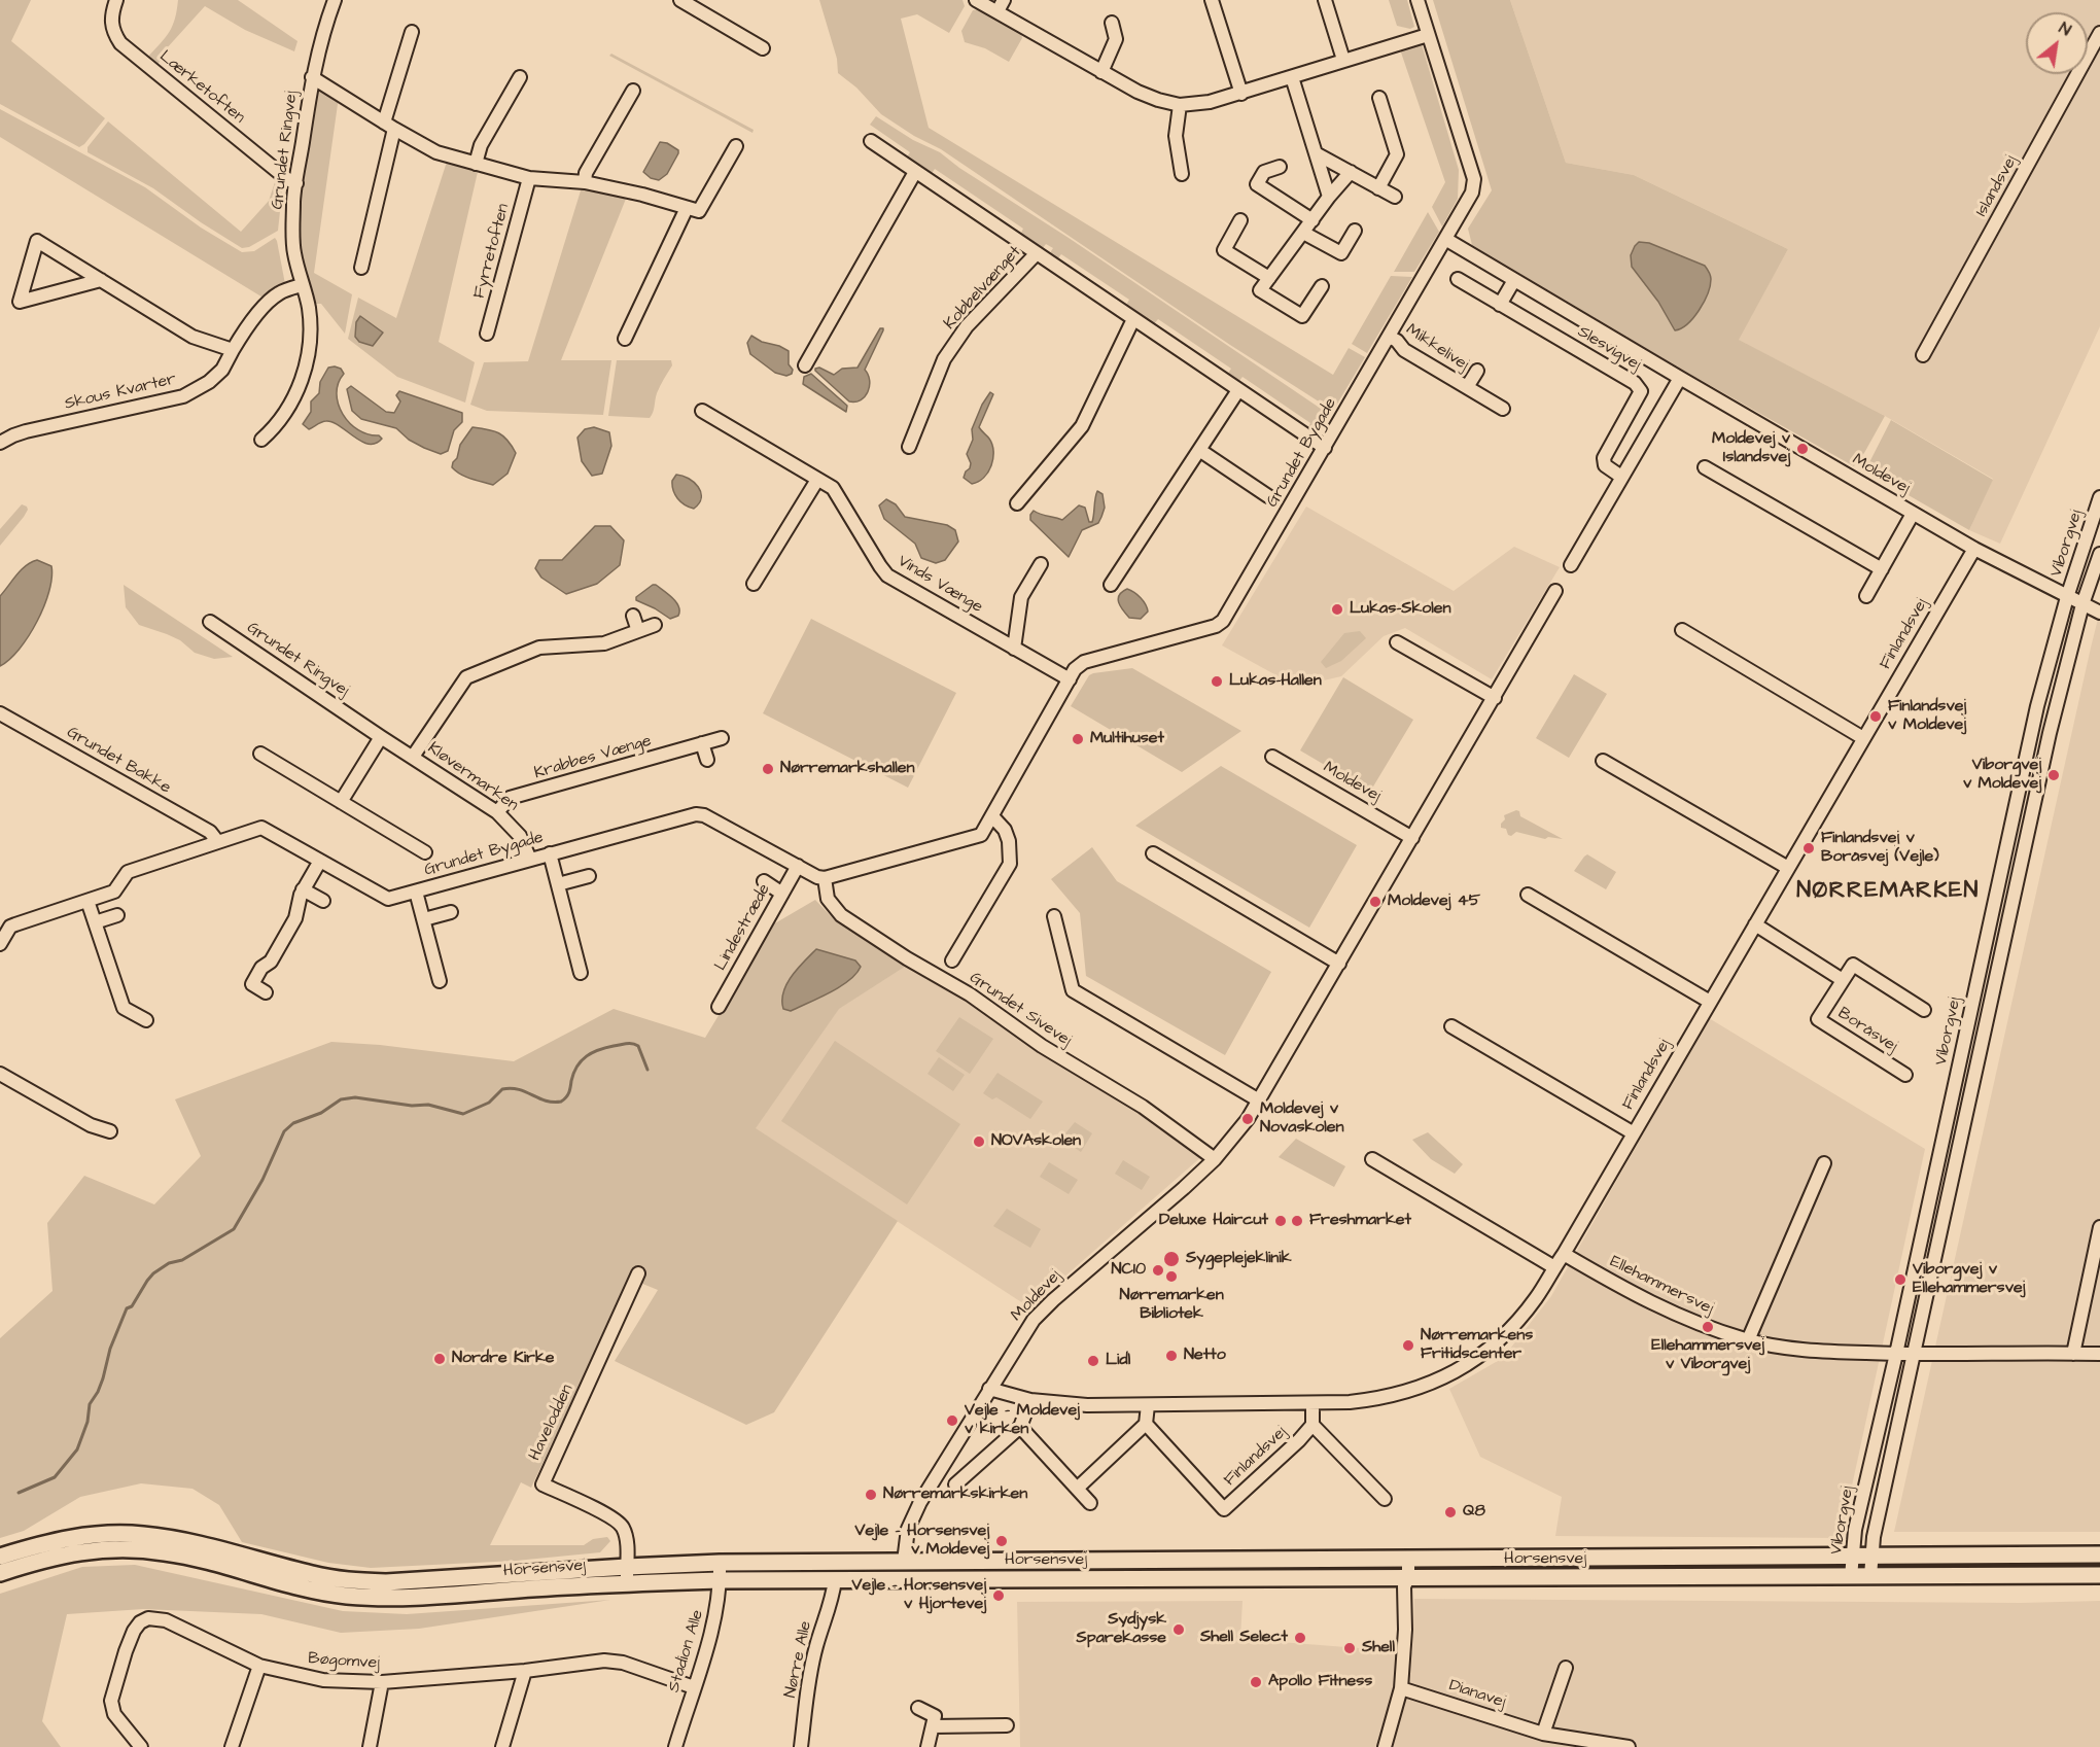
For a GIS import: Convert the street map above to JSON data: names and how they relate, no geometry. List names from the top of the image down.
{
  "streets": {
    "main road": ["Horsensvej"],
    "street": [
      "Lærketoften",
      "Grundet Ringvej",
      "Islandsvej",
      "Fyrretoften",
      "Kobbelvænget",
      "Mikkelivej",
      "Slesvigvej",
      "Skous Kvarter",
      "Grundet Bygade",
      "Moldevej",
      "Viborgvej",
      "Vinds Vænge",
      "Finlandsvej",
      "Krabbes Vænge",
      "Grundet Bakke",
      "Kløvermarken",
      "Lindestræde",
      "Grundet Sivevej",
      "Boråsvej",
      "Ellehammersvej",
      "Havelodden",
      "Stadion Alle",
      "Nørre Alle",
      "Bøgomvej",
      "Dianavej"
    ]
  },
  "crossings": [
    ["Lærketoften", "Grundet Ringvej"],
    ["Grundet Ringvej", "Skous Kvarter"],
    ["Grundet Ringvej", "Kløvermarken"],
    ["Kobbelvænget", "Grundet Bygade"],
    ["Mikkelivej", "Grundet Bygade"],
    ["Grundet Bygade", "Moldevej"],
    ["Grundet Bygade", "Vinds Vænge"],
    ["Grundet Bygade", "Grundet Bakke"],
    ["Grundet Bygade", "Kløvermarken"],
    ["Grundet Bygade", "Lindestræde"],
    ["Grundet Bygade", "Grundet Sivevej"],
    ["Moldevej", "Viborgvej"],
    ["Moldevej", "Finlandsvej"],
    ["Moldevej", "Grundet Sivevej"],
    ["Moldevej", "Horsensvej"],
    ["Viborgvej", "Ellehammersvej"],
    ["Viborgvej", "Horsensvej"],
    ["Finlandsvej", "Boråsvej"],
    ["Finlandsvej", "Ellehammersvej"],
    ["Krabbes Vænge", "Kløvermarken"],
    ["Havelodden", "Horsensvej"],
    ["Horsensvej", "Stadion Alle"],
    ["Horsensvej", "Nørre Alle"],
    ["Stadion Alle", "Bøgomvej"]
  ],
  "districts": ["NØRREMARKEN"],
  "places": [
    "Moldevej v Islandsvej",
    "Lukas-Skolen",
    "Lukas-Hallen",
    "Finlandsvej v Moldevej",
    "Multihuset",
    "Nørremarkshallen",
    "Viborgvej v Moldevej",
    "Finlandsvej v Boråsvej (Vejle)",
    "Moldevej 45",
    "Moldevej v Novaskolen",
    "NOVAskolen",
    "Deluxe Haircut",
    "Freshmarket",
    "Sygeplejeklinik",
    "NC10",
    "Nørremarken Bibliotek",
    "Viborgvej v Ellehammersvej",
    "Ellehammersvej v Viborgvej",
    "Nørremarkens Fritidscenter",
    "Netto",
    "Nordre Kirke",
    "Lidl",
    "Vejle - Moldevej v kirken",
    "Nørremarkskirken",
    "Q8",
    "Vejle - Horsensvej v Moldevej",
    "Vejle - Horsensvej v Hjortevej",
    "Sydjysk Sparekasse",
    "Shell Select",
    "Shell",
    "Apollo Fitness"
  ],
  "north": "top right"
}
